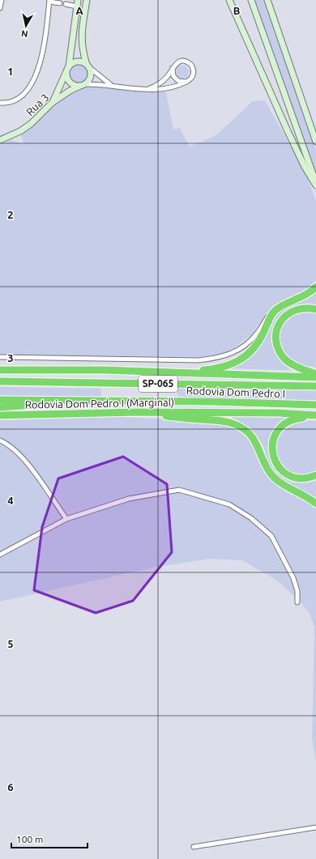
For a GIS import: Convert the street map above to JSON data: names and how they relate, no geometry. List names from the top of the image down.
{
  "streets": {
    "highway": ["SP-065", "Rodovia Dom Pedro I", "Rodovia Dom Pedro I (Marginal)"],
    "street": ["Rua 3"]
  },
  "scale_bar": "100 m",
  "north": "bottom",
  "grid": {
    "columns": ["A", "B"],
    "rows": [
      "1",
      "2",
      "3",
      "4",
      "5",
      "6"
    ]
  }
}
